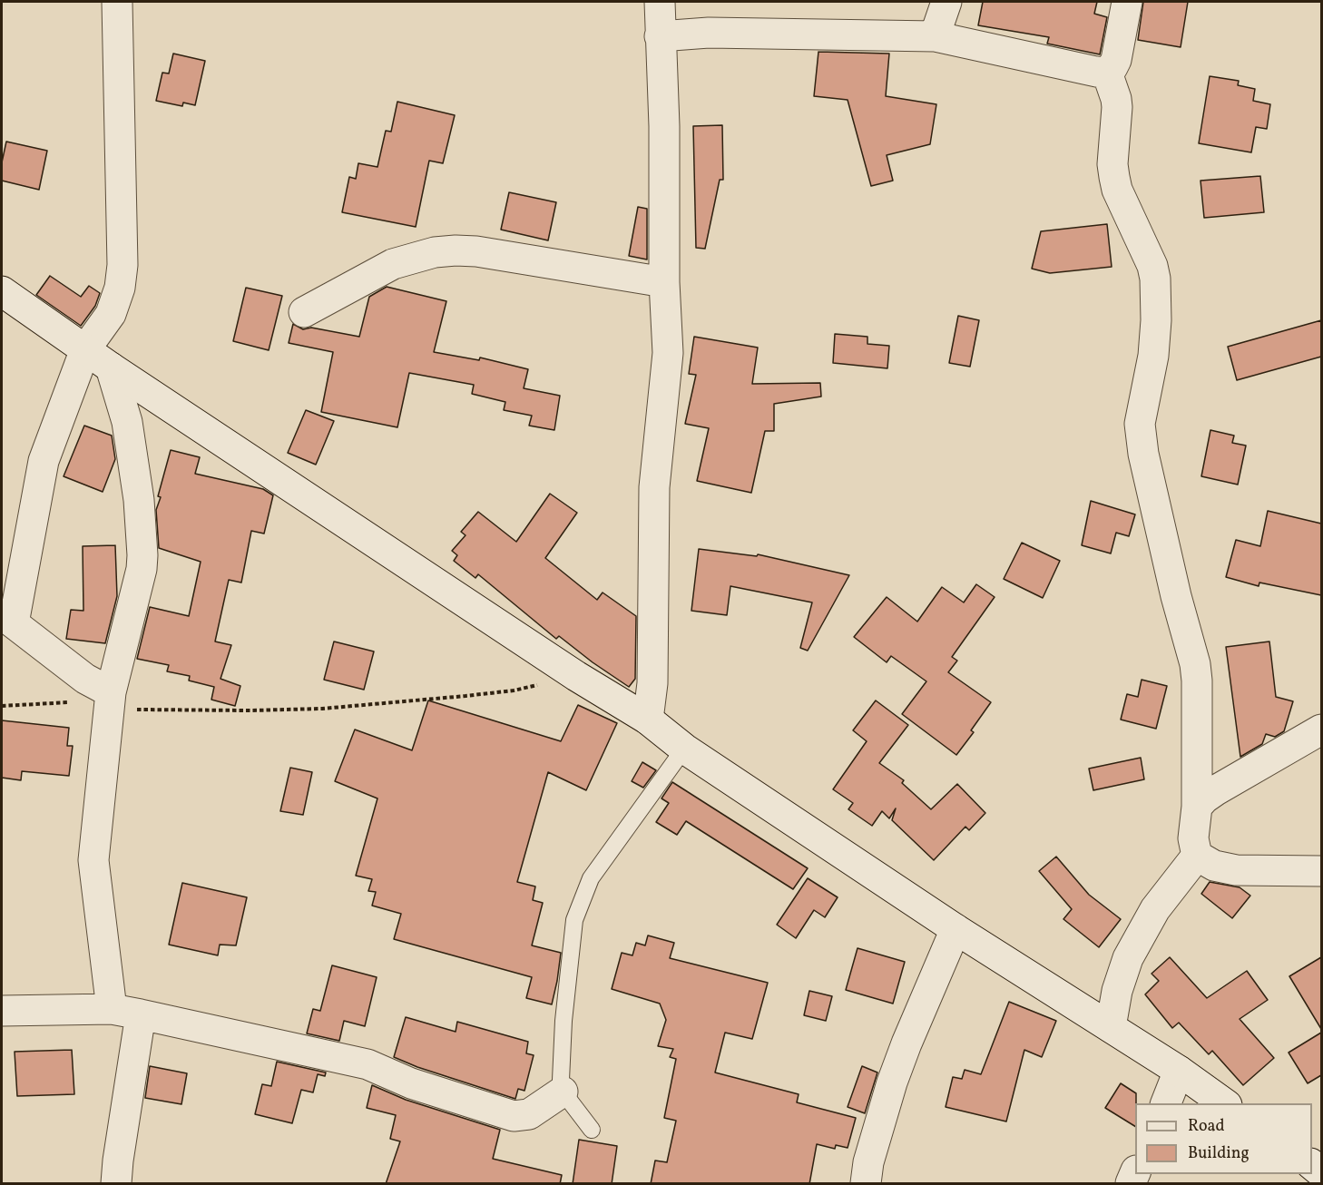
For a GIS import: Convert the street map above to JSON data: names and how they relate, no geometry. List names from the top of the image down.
{
  "legend": ["Road", "Building"]
}
